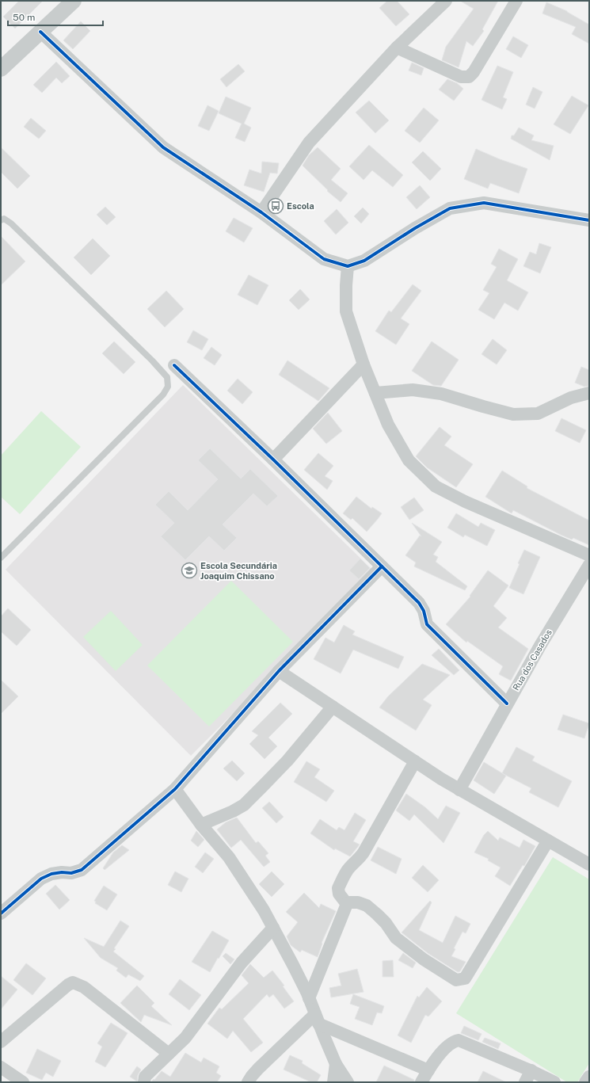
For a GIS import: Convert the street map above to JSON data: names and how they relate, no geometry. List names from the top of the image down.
{
  "streets": {
    "street": ["Rua dos Casados"]
  },
  "places": {
    "bus stop": ["Escola"],
    "school or university": ["Escola Secundária Joaquim Chissano"]
  },
  "scale_bar": "50 m"
}
